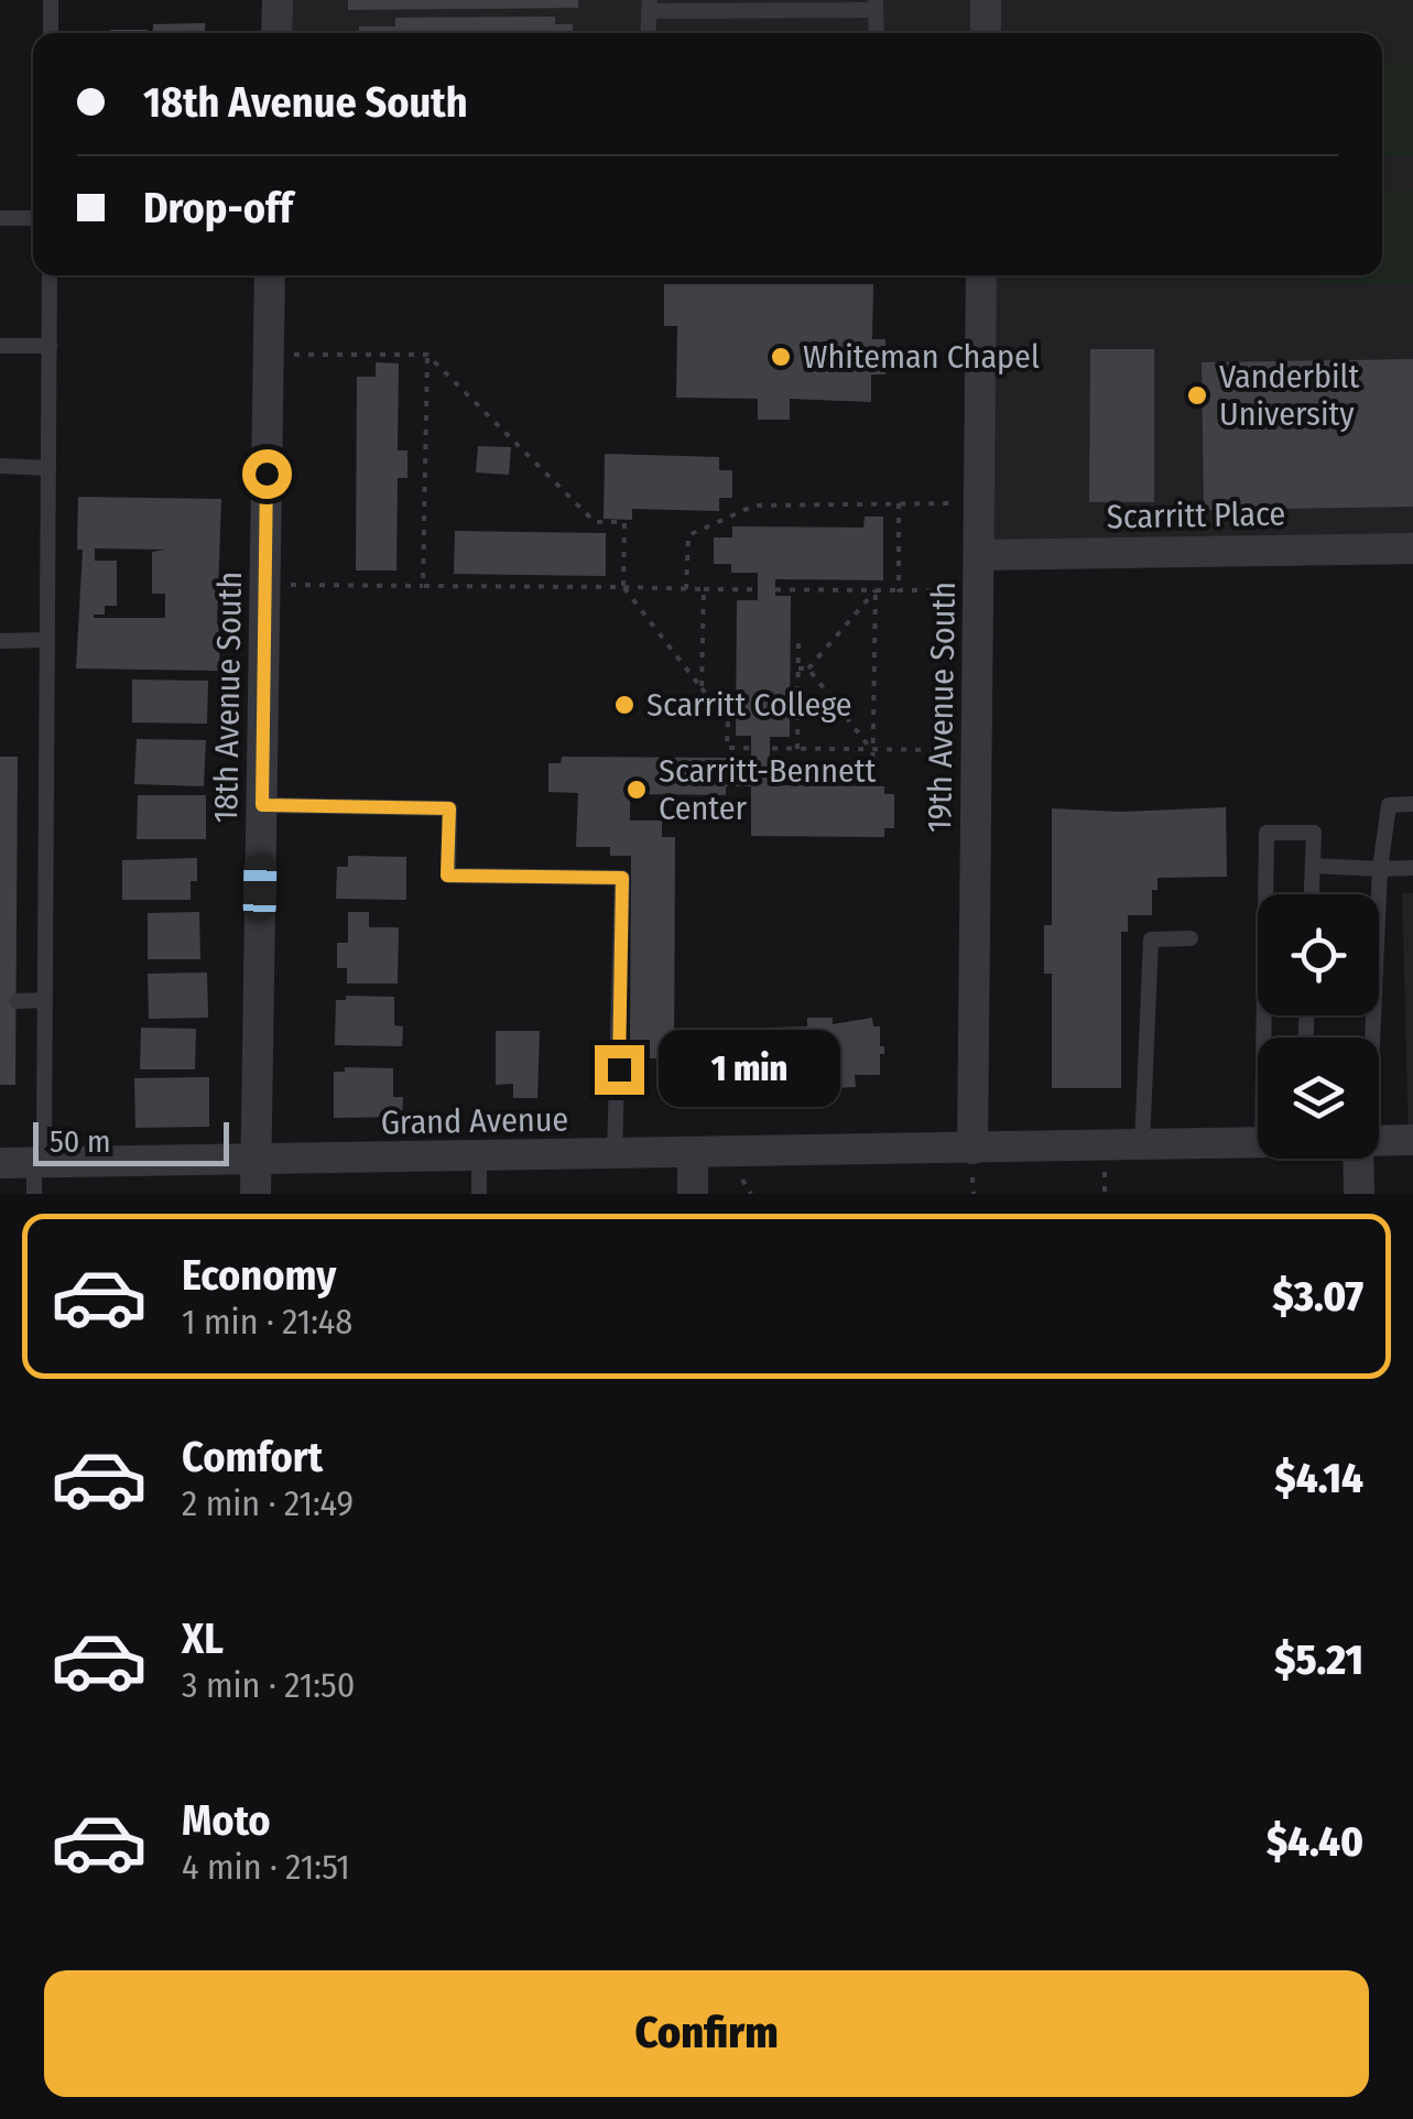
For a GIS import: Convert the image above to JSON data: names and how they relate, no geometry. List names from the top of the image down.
{
  "streets": {
    "street": [
      "Scarritt Place",
      "18th Avenue South",
      "19th Avenue South",
      "Grand Avenue"
    ]
  },
  "crossings": [
    ["Scarritt Place", "19th Avenue South"],
    ["18th Avenue South", "Grand Avenue"],
    ["19th Avenue South", "Grand Avenue"]
  ],
  "places": [
    "Whiteman Chapel",
    "Vanderbilt University",
    "Scarritt College",
    "Scarritt-Bennett Center"
  ],
  "scale_bar": "50 m",
  "page": {
    "banner": ["18th Avenue South", "Drop-off"],
    "bubble": "1 min",
    "scale": "50 m",
    "list": [
      {
        "name": "Economy",
        "note": "1 min · 21:48",
        "value": "$3.07"
      },
      {
        "name": "Comfort",
        "note": "2 min · 21:49",
        "value": "$4.14"
      },
      {
        "name": "XL",
        "note": "3 min · 21:50",
        "value": "$5.21"
      },
      {
        "name": "Moto",
        "note": "4 min · 21:51",
        "value": "$4.40"
      }
    ],
    "buttons": "Confirm"
  }
}
